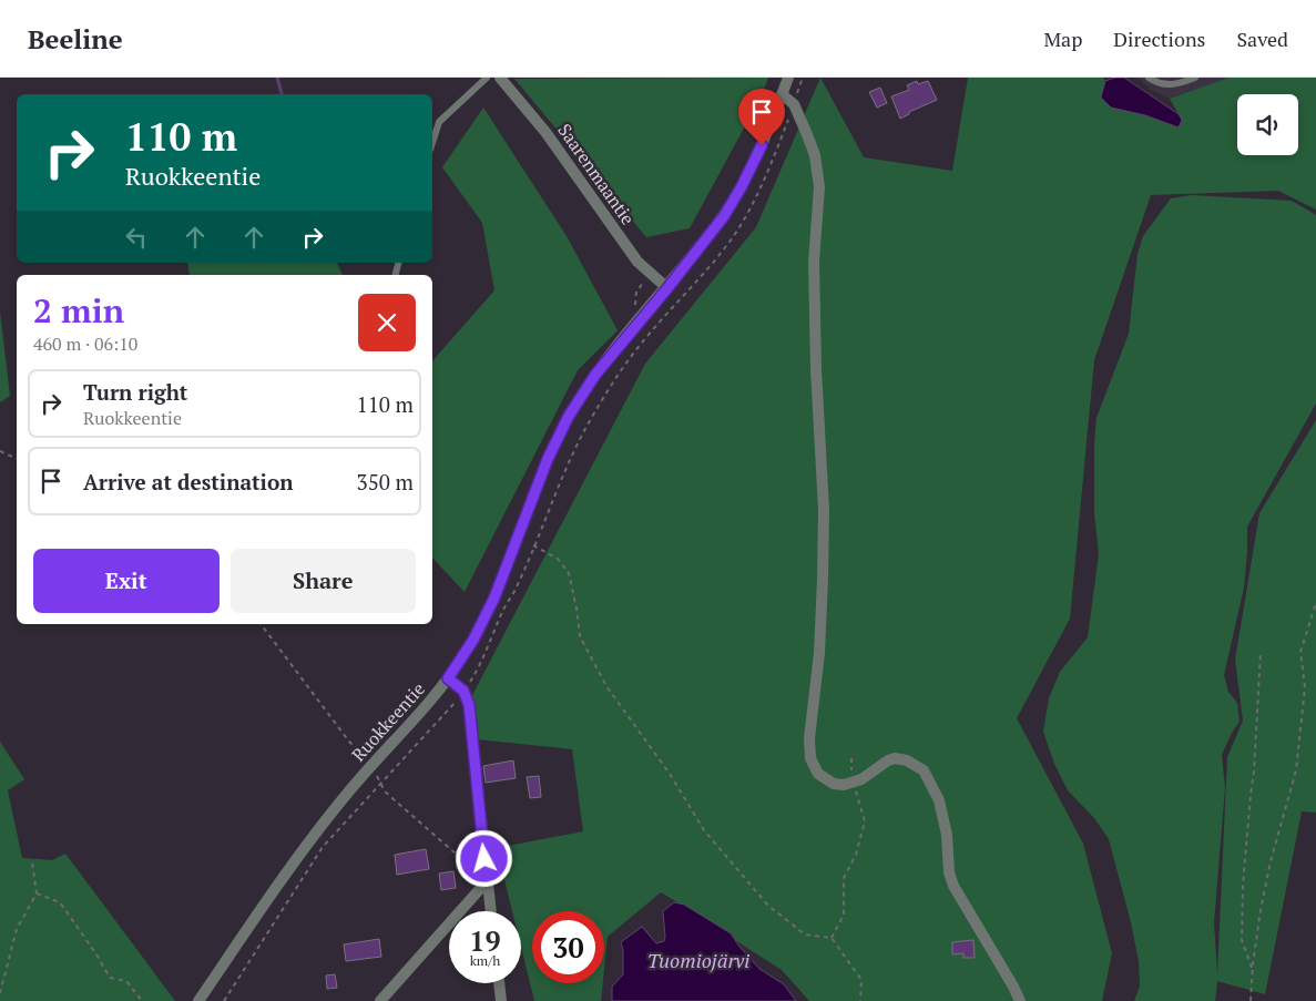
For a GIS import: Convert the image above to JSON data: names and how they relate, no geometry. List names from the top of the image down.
{
  "streets": {
    "street": ["Saarenmaantie", "Ruokkeentie"]
  },
  "crossings": [
    ["Saarenmaantie", "Ruokkeentie"]
  ],
  "water": ["Tuomiojärvi"],
  "page": {
    "header": "Beeline",
    "nav": ["Map", "Directions", "Saved"],
    "turn": ["110 m", "Ruokkeentie"],
    "heading": ["2 min", "460 m · 06:10"],
    "list": [
      {
        "name": "Turn right",
        "note": "Ruokkeentie",
        "value": "110 m"
      },
      {
        "name": "Arrive at destination",
        "value": "350 m"
      }
    ],
    "buttons": ["Exit", "Share"],
    "speed": "19 km/h",
    "limit": "30"
  }
}
